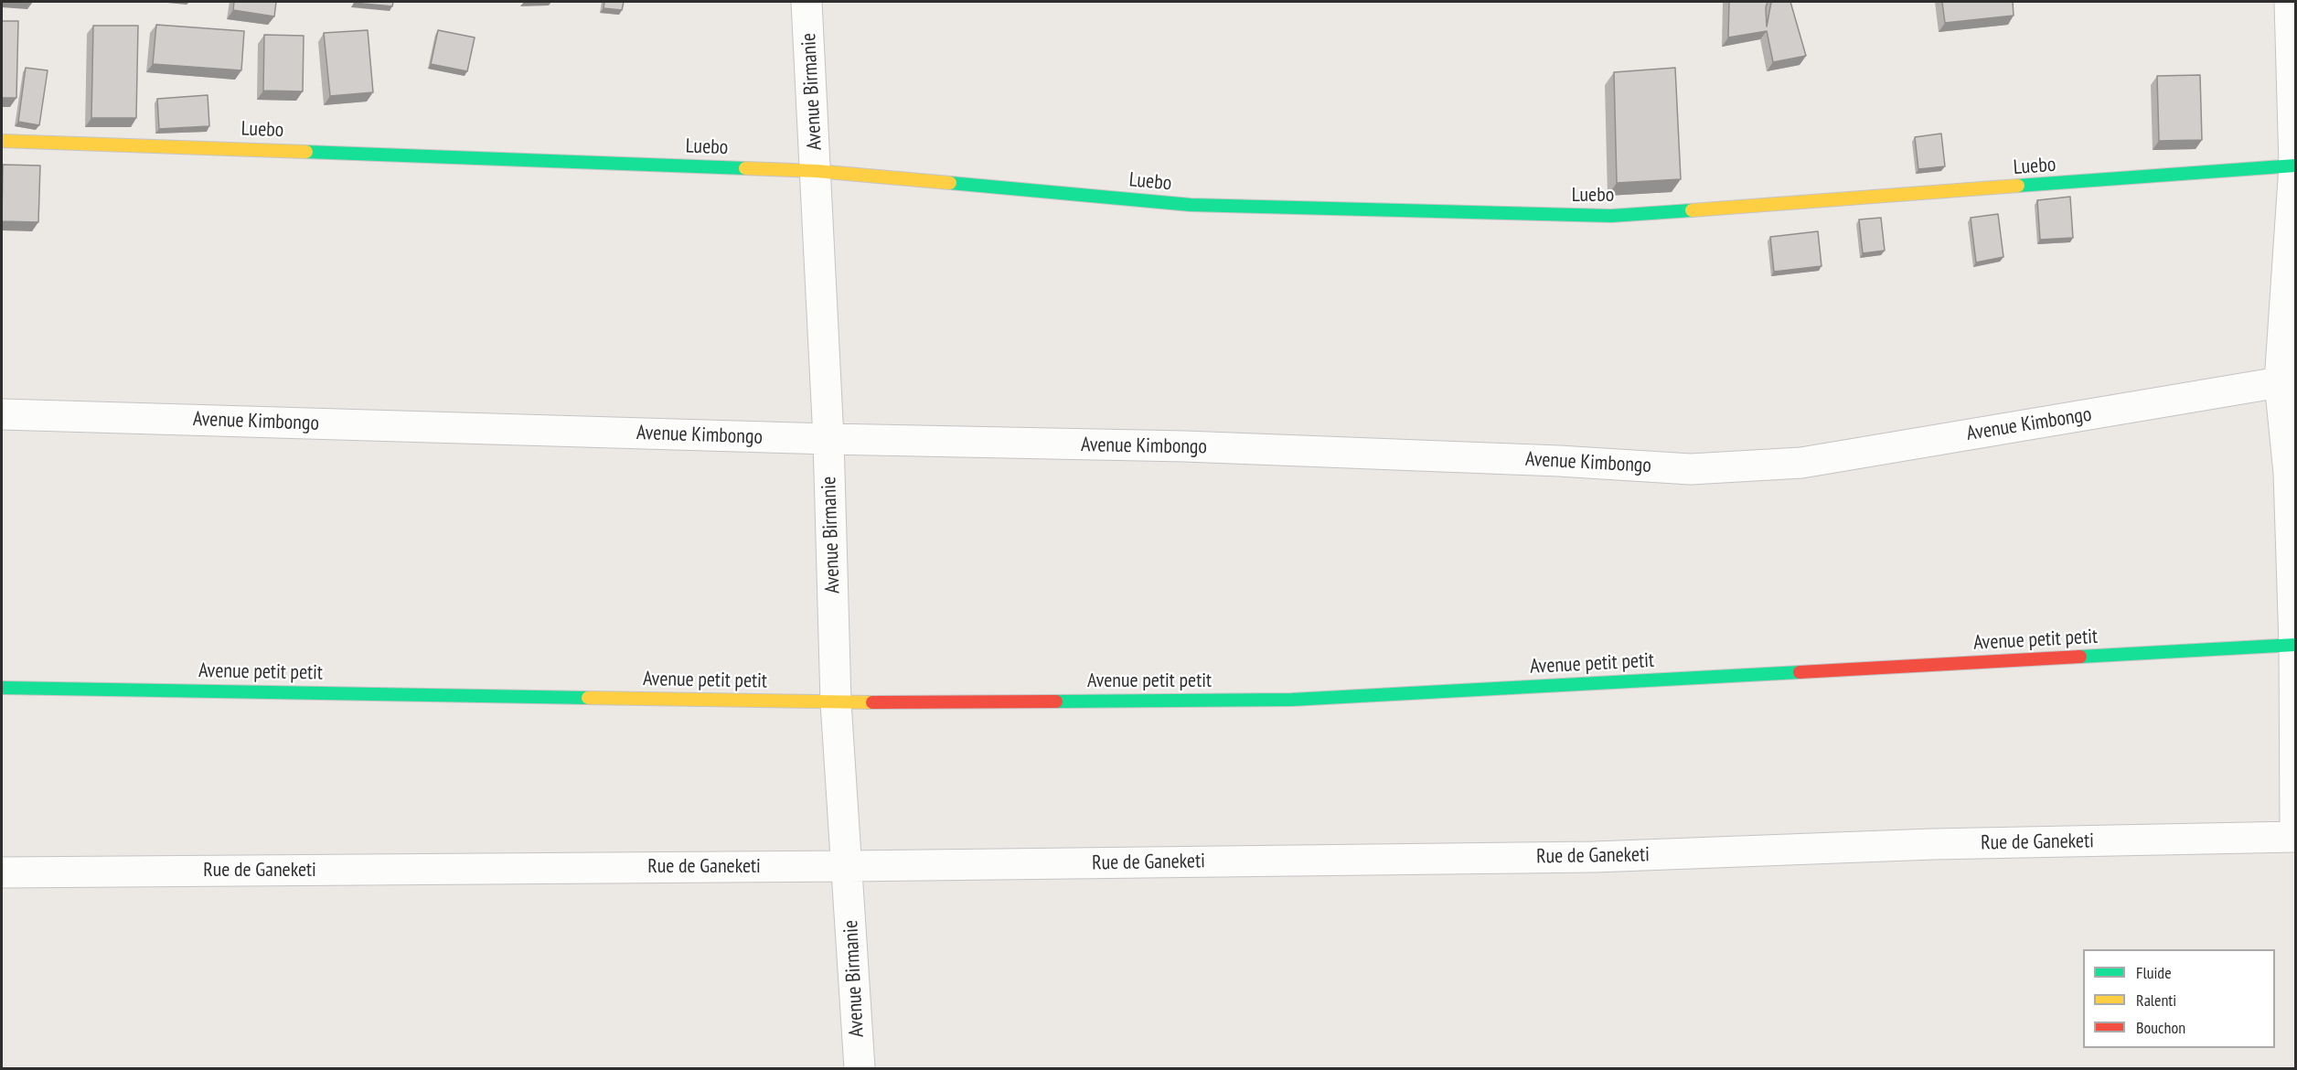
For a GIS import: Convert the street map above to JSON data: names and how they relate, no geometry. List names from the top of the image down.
{
  "streets": {
    "street": [
      "Avenue Birmanie",
      "Luebo",
      "Avenue Kimbongo",
      "Avenue petit petit",
      "Rue de Ganeketi"
    ]
  },
  "crossings": [
    ["Avenue Birmanie", "Luebo"],
    ["Avenue Birmanie", "Avenue Kimbongo"],
    ["Avenue Birmanie", "Avenue petit petit"],
    ["Avenue Birmanie", "Rue de Ganeketi"]
  ],
  "legend": ["Fluide", "Ralenti", "Bouchon"]
}
